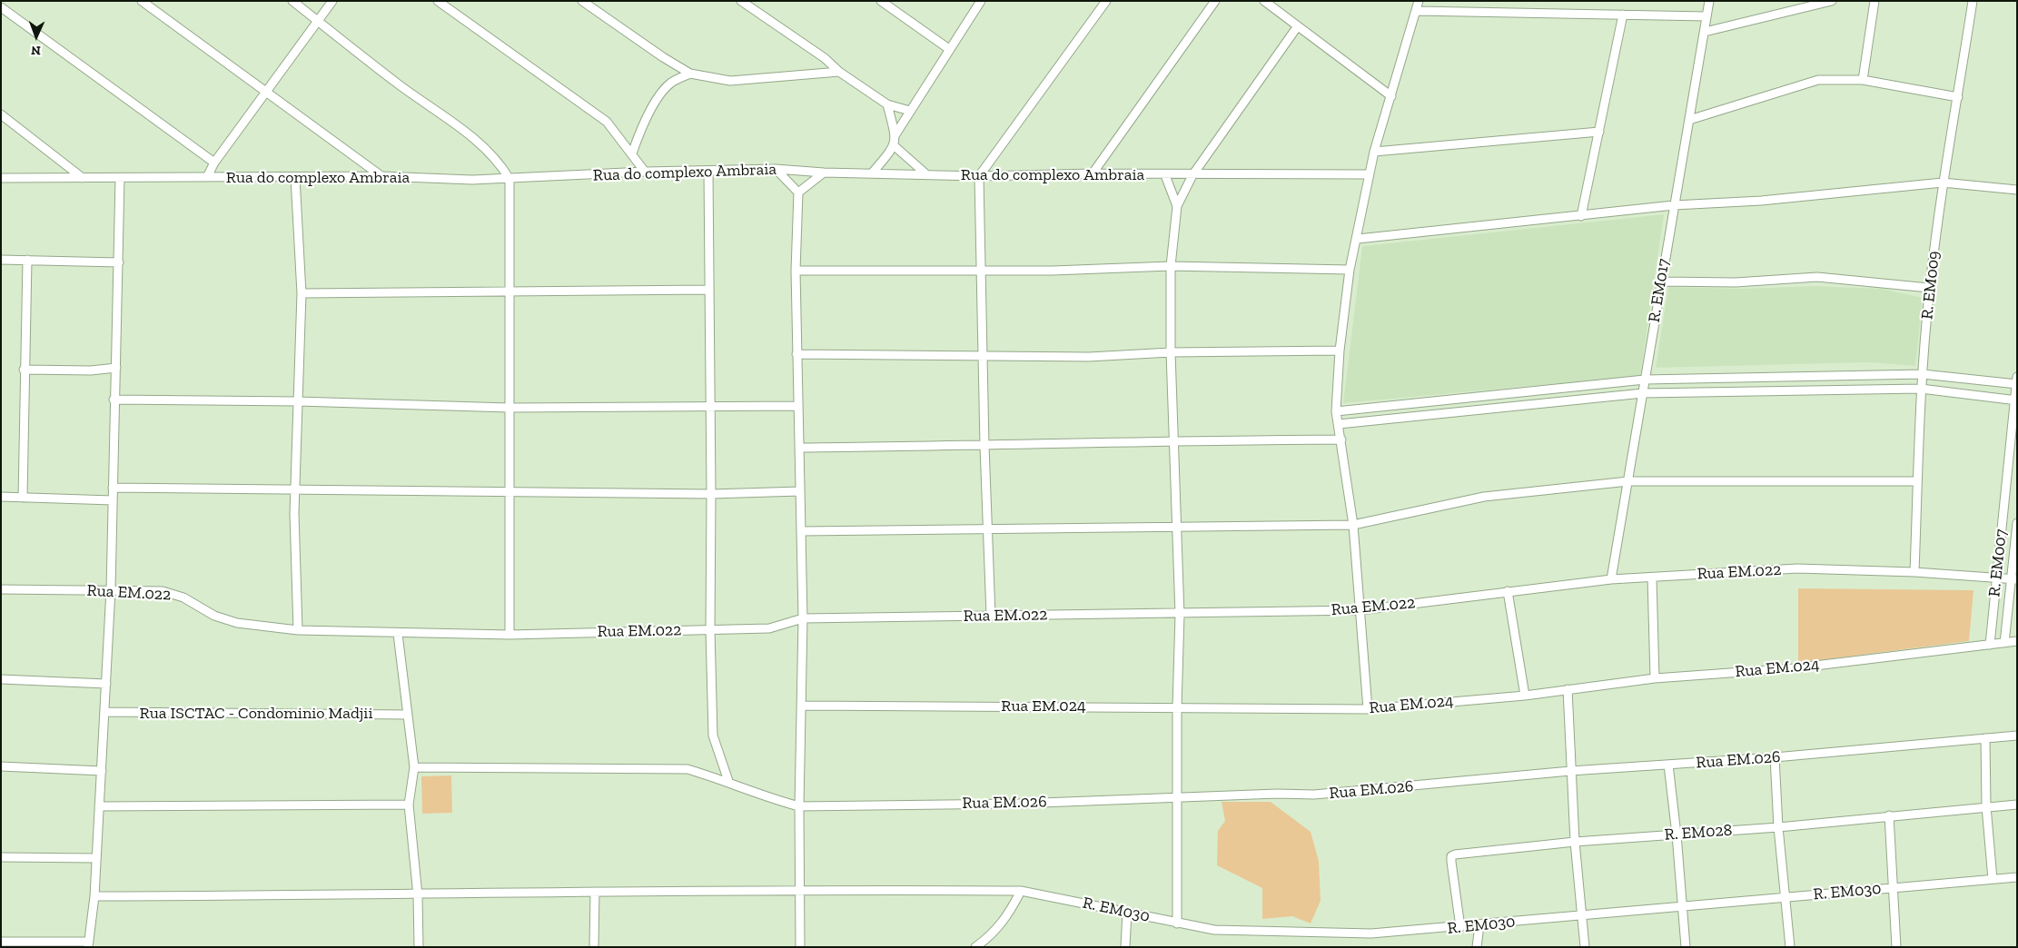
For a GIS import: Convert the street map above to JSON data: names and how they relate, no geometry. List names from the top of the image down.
{
  "streets": {
    "street": [
      "Rua do complexo Ambraia",
      "R. EM009",
      "R. EM017",
      "R. EM007",
      "Rua EM.022",
      "Rua EM.024",
      "Rua ISCTAC - Condominio Madjii",
      "Rua EM.026",
      "R. EM028",
      "R. EM030"
    ]
  },
  "crossings": [
    ["R. EM009", "Rua EM.022"],
    ["R. EM017", "Rua EM.022"],
    ["R. EM007", "Rua EM.022"],
    ["R. EM007", "Rua EM.024"],
    ["R. EM028", "R. EM030"]
  ],
  "north": "bottom"
}
